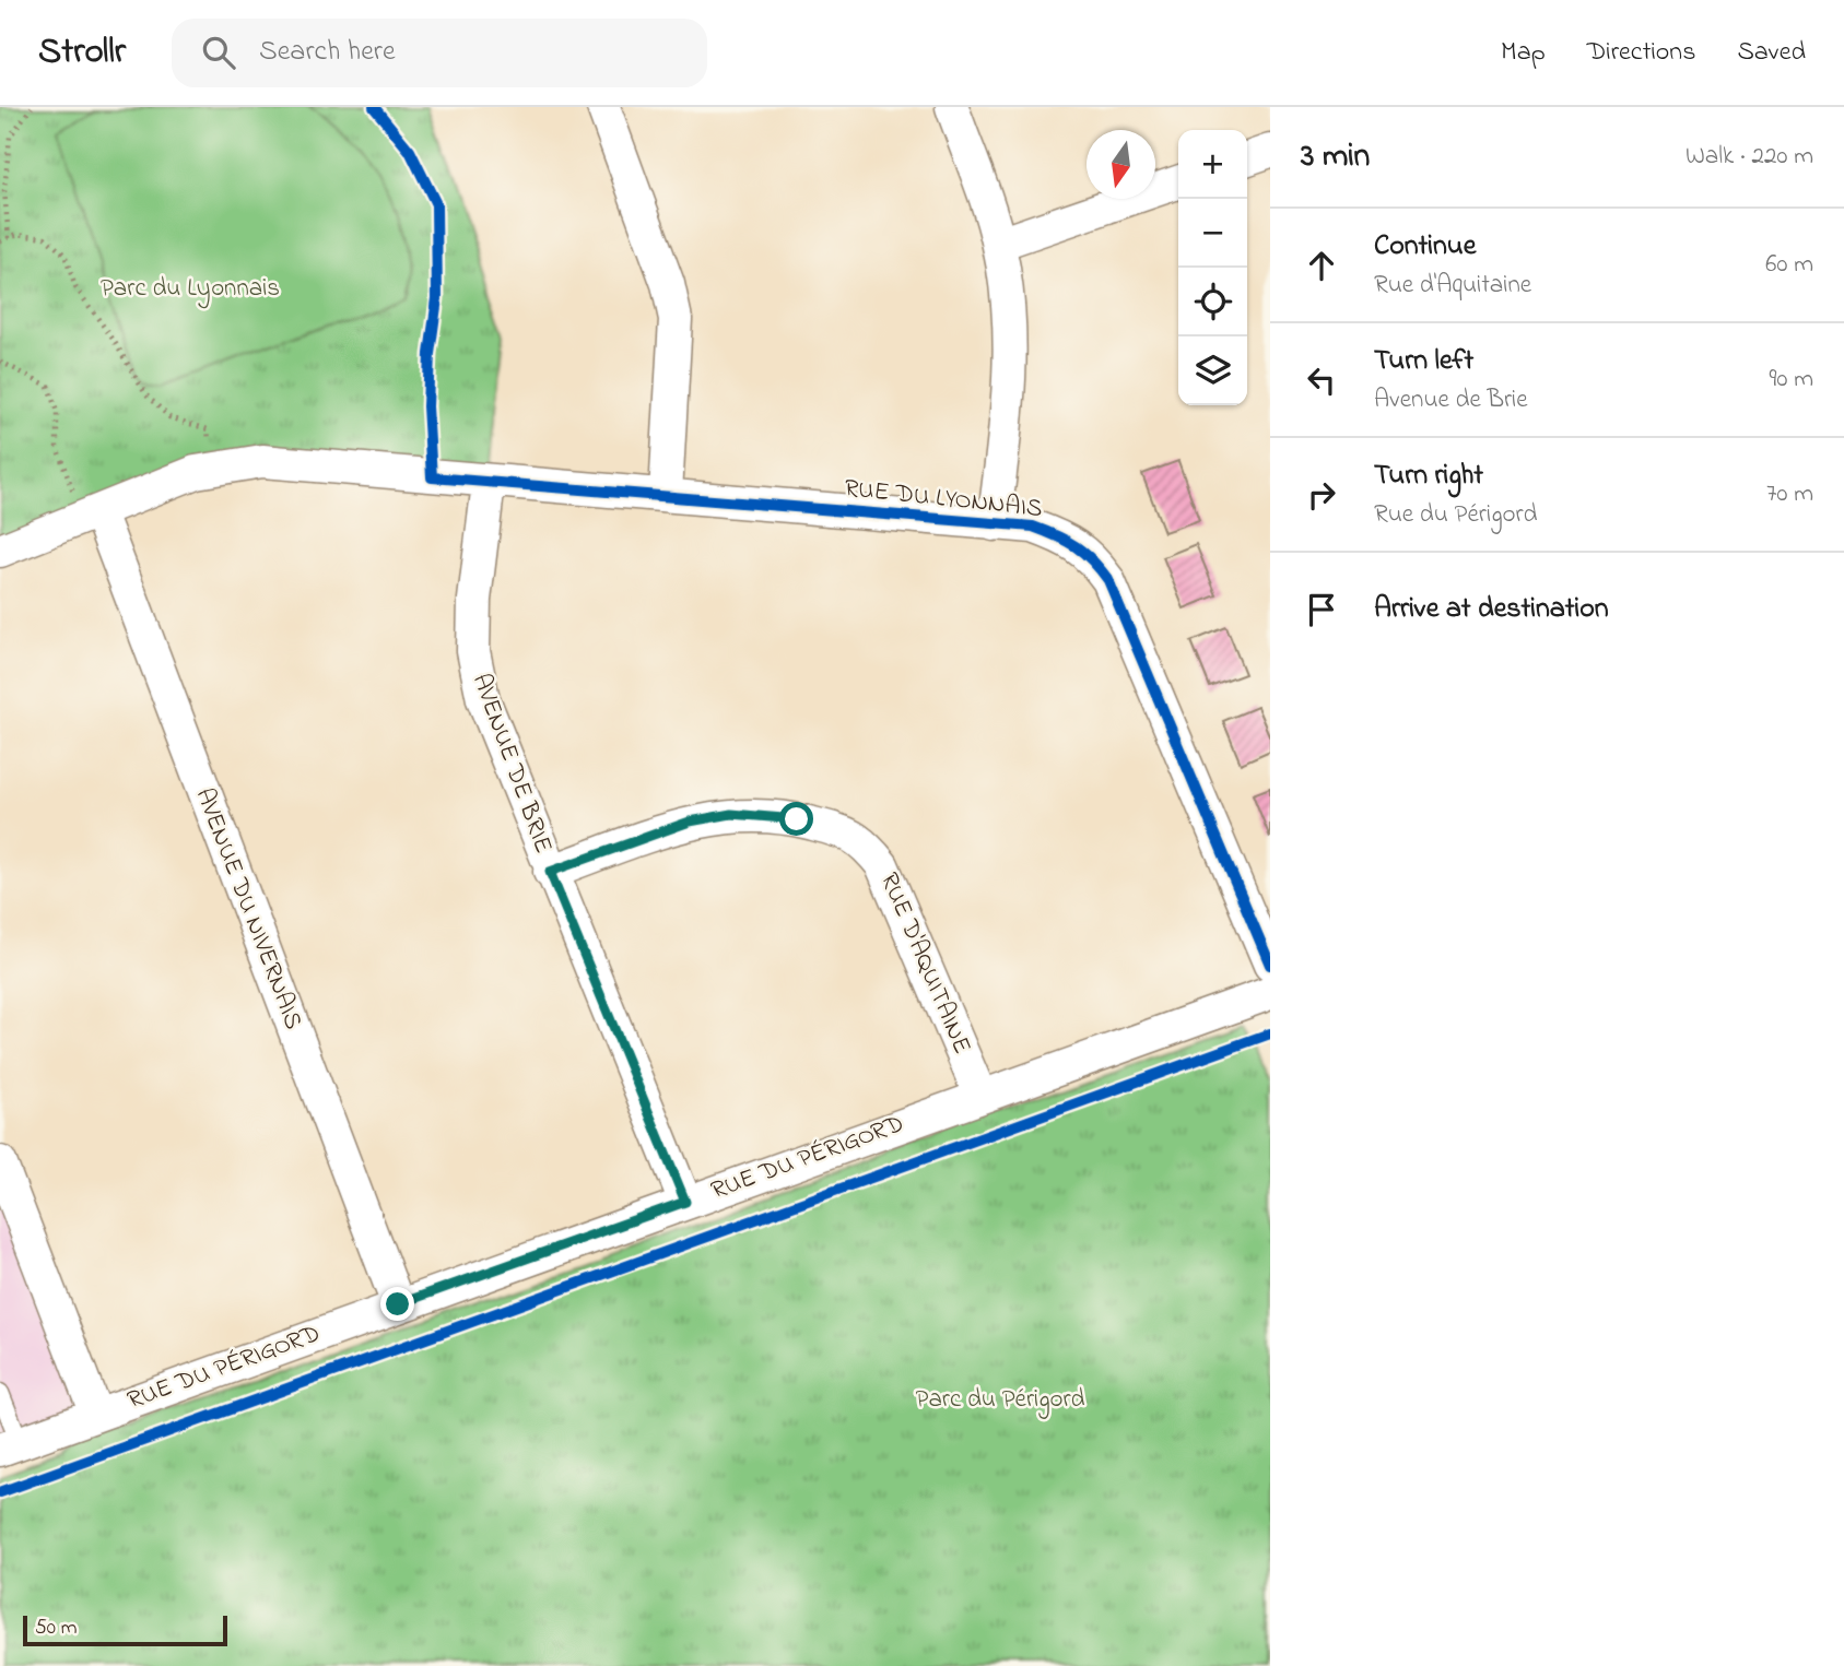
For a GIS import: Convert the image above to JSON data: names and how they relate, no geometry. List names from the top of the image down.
{
  "streets": {
    "street": [
      "RUE DU LYONNAIS",
      "AVENUE DE BRIE",
      "AVENUE DU NIVERNAIS",
      "RUE D'AQUITAINE",
      "RUE DU PÉRIGORD"
    ]
  },
  "crossings": [
    ["RUE DU LYONNAIS", "AVENUE DE BRIE"],
    ["RUE DU LYONNAIS", "AVENUE DU NIVERNAIS"],
    ["AVENUE DE BRIE", "RUE D'AQUITAINE"],
    ["AVENUE DE BRIE", "RUE DU PÉRIGORD"],
    ["AVENUE DU NIVERNAIS", "RUE DU PÉRIGORD"],
    ["RUE D'AQUITAINE", "RUE DU PÉRIGORD"]
  ],
  "parks": ["Parc du Lyonnais", "Parc du Périgord"],
  "scale_bar": "50 m",
  "north": "bottom",
  "page": {
    "header": "Strollr",
    "search": "Search here",
    "nav": ["Map", "Directions", "Saved"],
    "heading": ["3 min", "Walk · 220 m"],
    "map_buttons": ["+", "−"],
    "list": [
      ["Continue", "Rue d'Aquitaine", "60 m"],
      ["Turn left", "Avenue de Brie", "90 m"],
      ["Turn right", "Rue du Périgord", "70 m"],
      "Arrive at destination"
    ],
    "scale": "50 m"
  }
}
